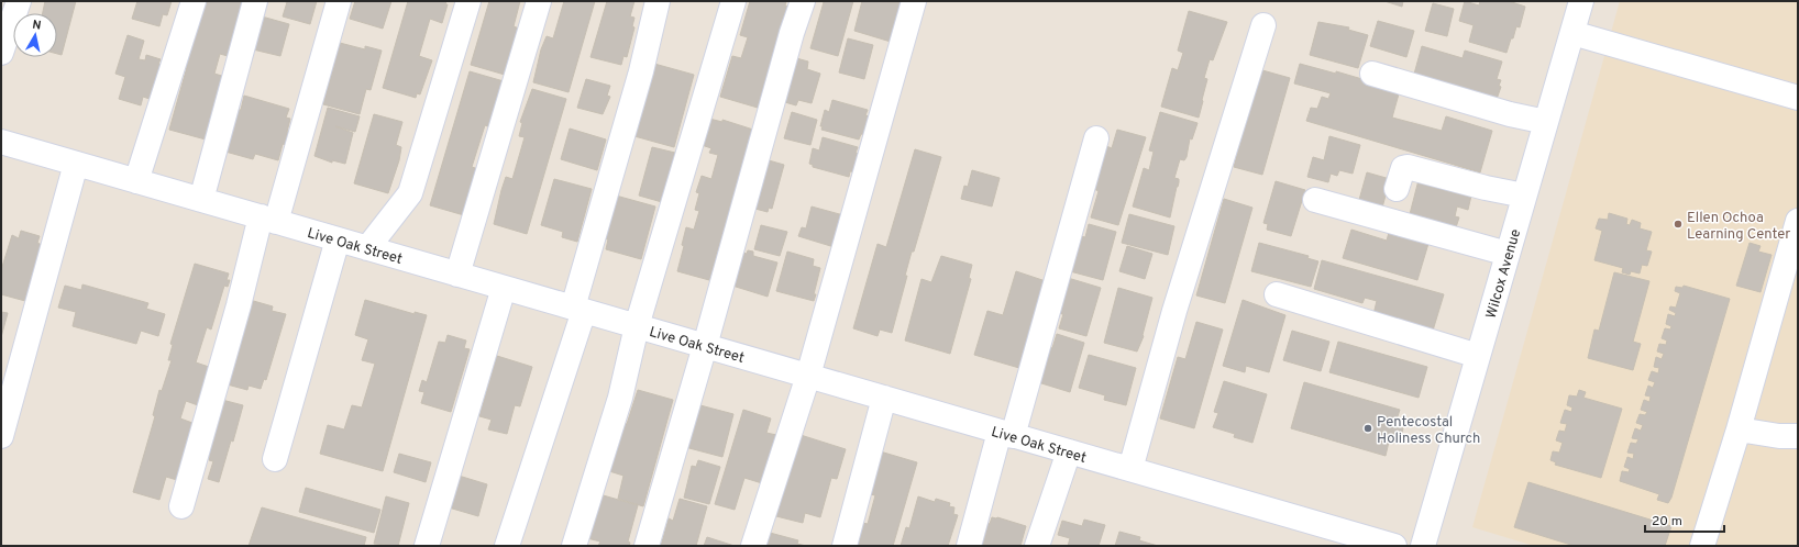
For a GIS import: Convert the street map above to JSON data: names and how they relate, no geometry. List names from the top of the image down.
{
  "streets": {
    "street": ["Live Oak Street", "Wilcox Avenue"]
  },
  "places": ["Ellen Ochoa Learning Center", "Pentecostal Holiness Church"],
  "scale_bar": "20 m",
  "north": "top"
}
